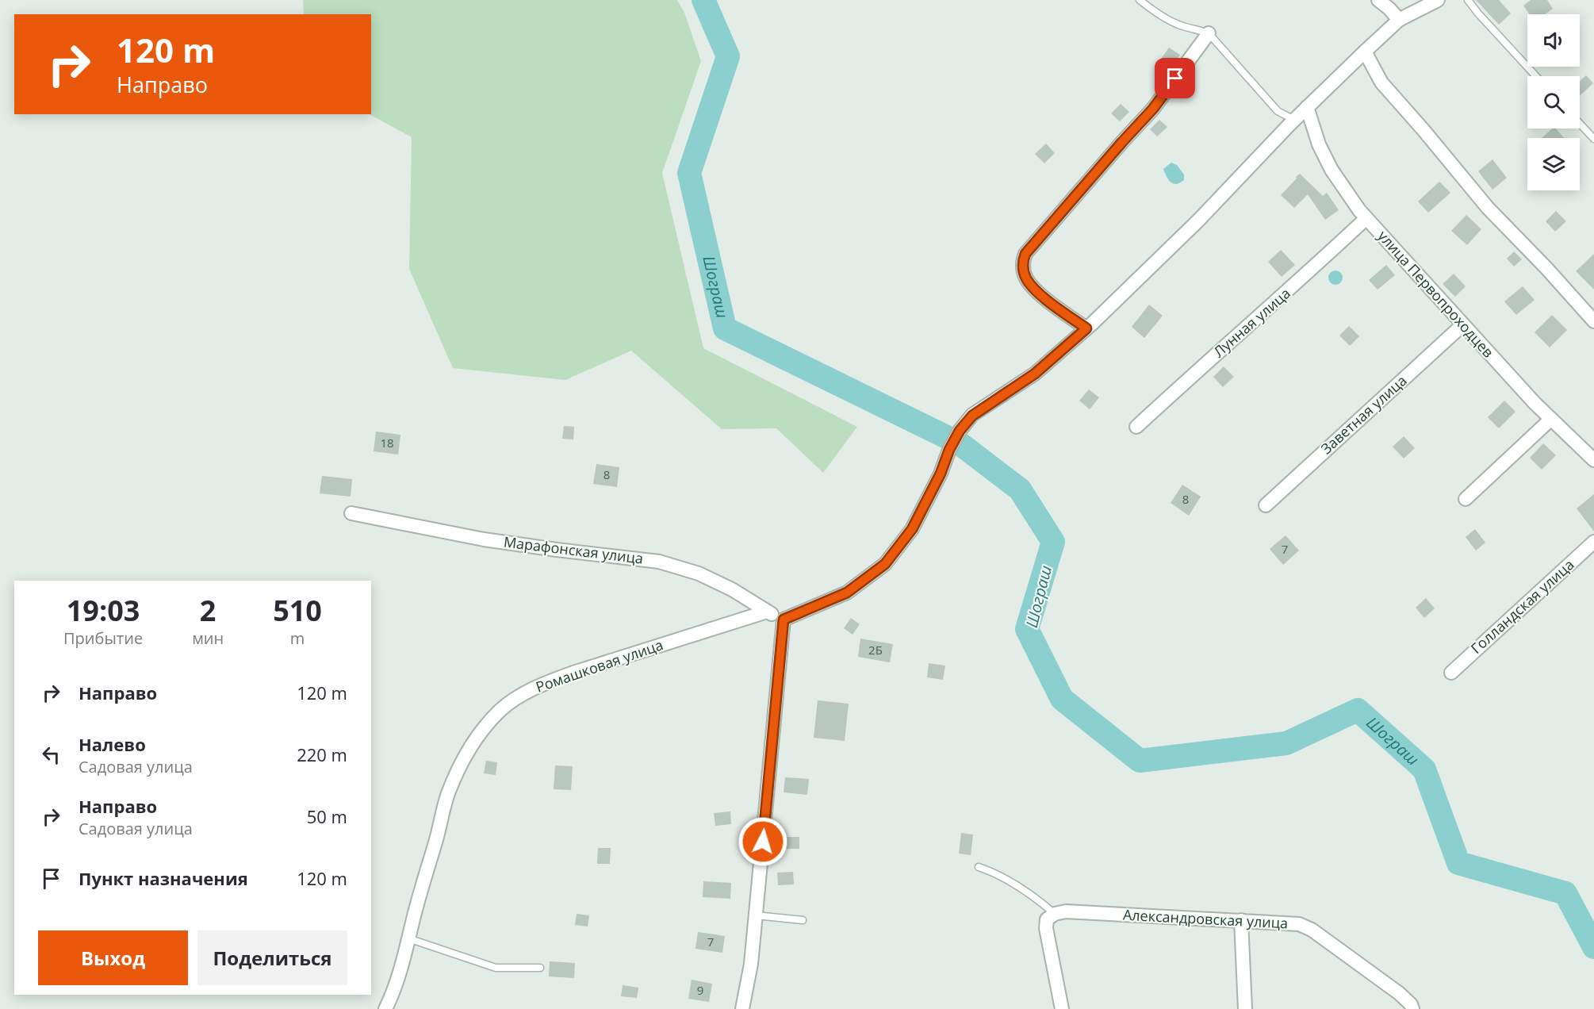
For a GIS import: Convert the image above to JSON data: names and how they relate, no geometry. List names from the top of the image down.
{
  "streets": {
    "street": [
      "улица Первопроходцев",
      "Лунная улица",
      "Заветная улица",
      "Марафонская улица",
      "Голландская улица",
      "Ромашковая улица",
      "Александровская улица"
    ]
  },
  "crossings": [
    ["улица Первопроходцев", "Лунная улица"],
    ["улица Первопроходцев", "Заветная улица"],
    ["Марафонская улица", "Ромашковая улица"]
  ],
  "water": ["Шограш"],
  "house_numbers": [
    "18",
    "8",
    "8",
    "7",
    "2Б",
    "7",
    "9"
  ],
  "page": {
    "turn": ["120 m", "Направо"],
    "eta": [
      "19:03",
      "Прибытие",
      "2",
      "мин",
      "510",
      "m"
    ],
    "list": [
      {
        "name": "Направо",
        "value": "120 m"
      },
      {
        "name": "Налево",
        "note": "Садовая улица",
        "value": "220 m"
      },
      {
        "name": "Направо",
        "note": "Садовая улица",
        "value": "50 m"
      },
      {
        "name": "Пункт назначения",
        "value": "120 m"
      }
    ],
    "buttons": ["Выход", "Поделиться"]
  }
}
